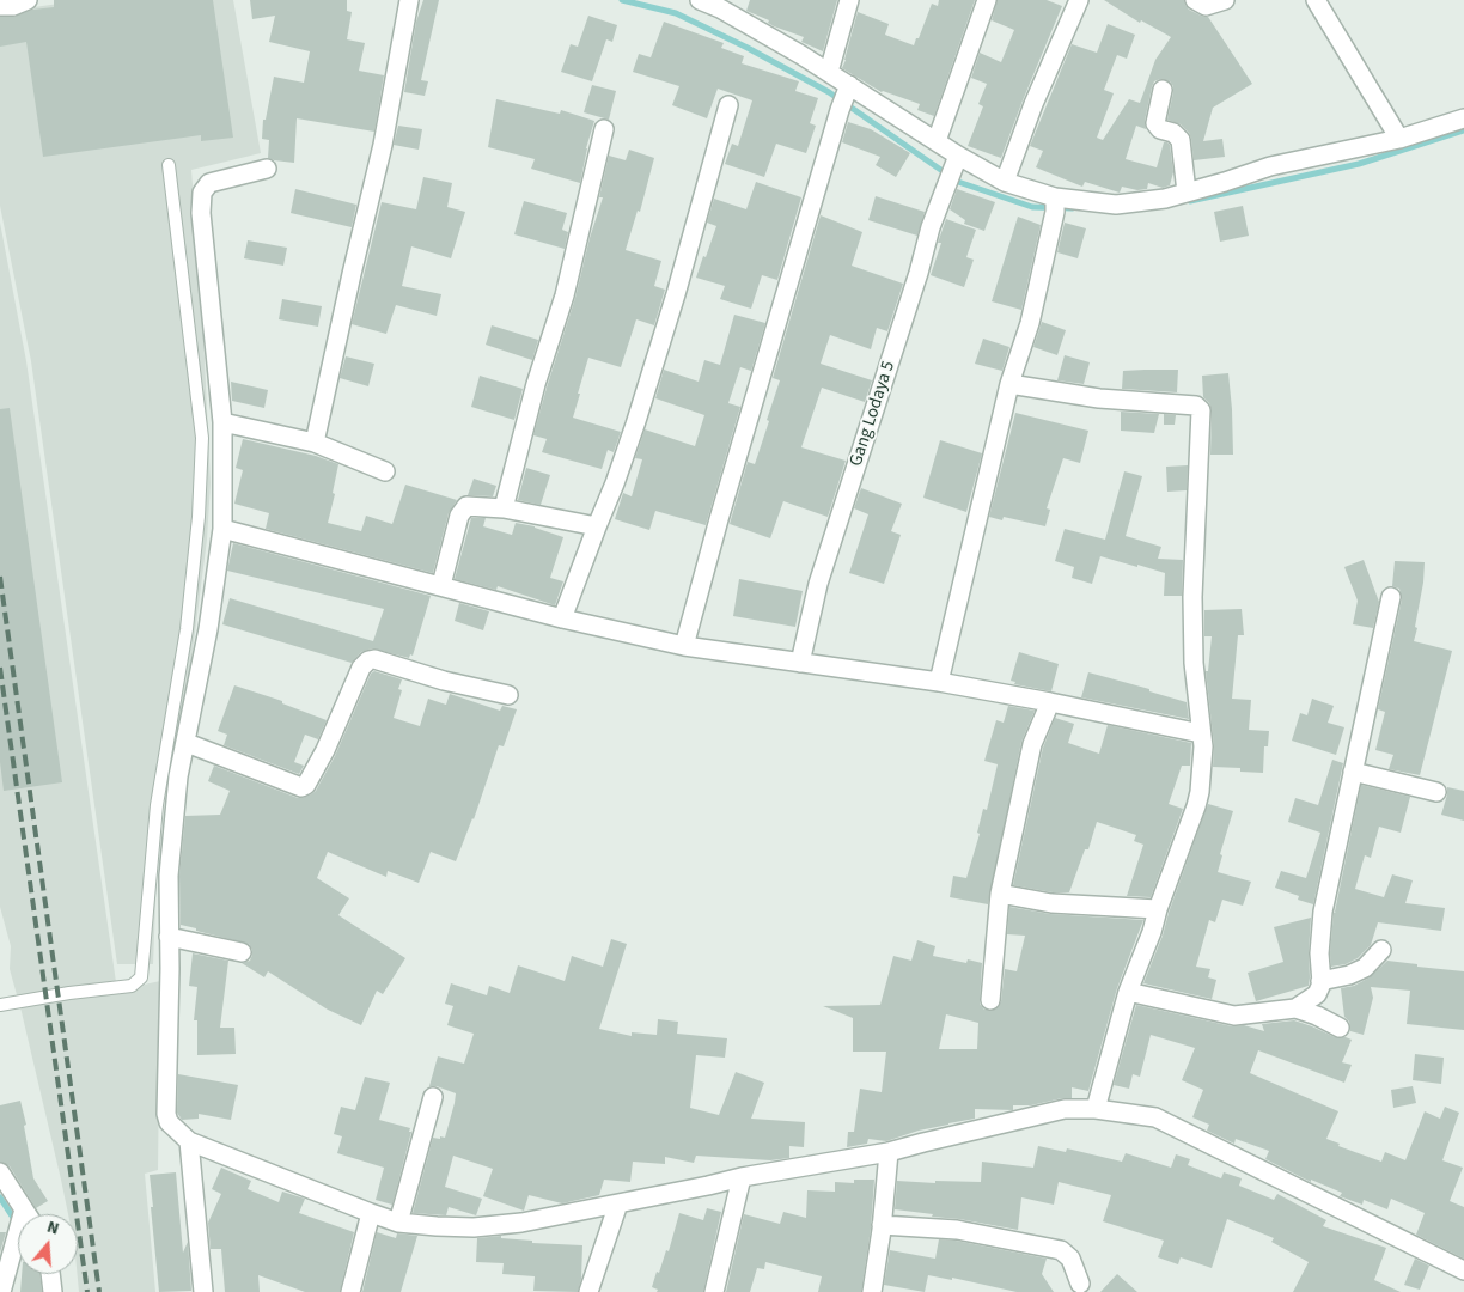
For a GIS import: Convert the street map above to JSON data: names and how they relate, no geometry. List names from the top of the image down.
{
  "streets": {
    "street": ["Gang Lodaya 5"]
  },
  "north": "top"
}
